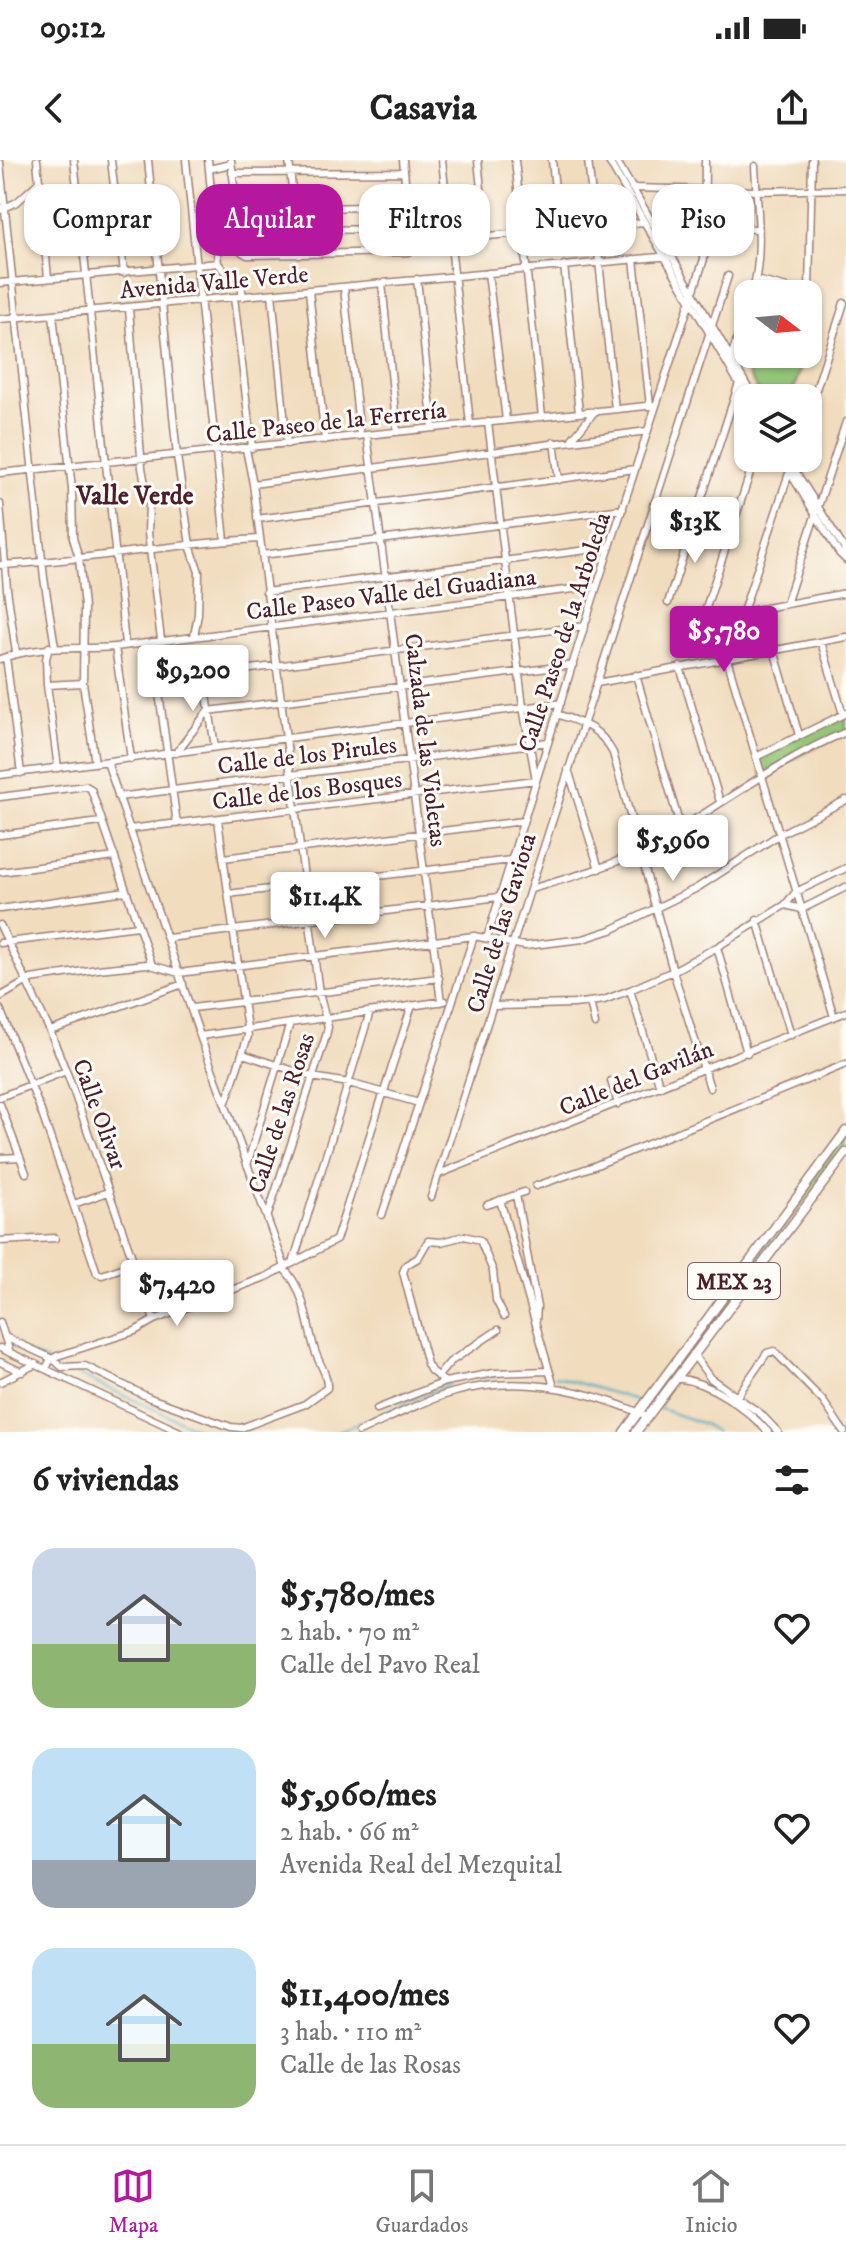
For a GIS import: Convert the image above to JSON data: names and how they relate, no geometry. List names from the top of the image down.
{
  "streets": {
    "main road": ["MEX 23"],
    "street": [
      "Avenida Valle Verde",
      "Calle Paseo de la Ferrería",
      "Calle Paseo Valle del Guadiana",
      "Calle Paseo de la Arboleda",
      "Calzada de las Violetas",
      "Calle de los Pirules",
      "Calle de los Bosques",
      "Calle de las Gaviota",
      "Calle del Gavilán",
      "Calle de las Rosas",
      "Calle Olivar"
    ]
  },
  "crossings": [
    ["Avenida Valle Verde", "Calzada de las Violetas"],
    ["Avenida Valle Verde", "Calle de las Rosas"],
    ["Calle Paseo de la Ferrería", "Calle Paseo de la Arboleda"],
    ["Calle Paseo de la Ferrería", "Calzada de las Violetas"],
    ["Calle Paseo de la Ferrería", "Calle de las Rosas"],
    ["Calle Paseo Valle del Guadiana", "Calle Paseo de la Arboleda"],
    ["Calle Paseo Valle del Guadiana", "Calzada de las Violetas"],
    ["Calle Paseo Valle del Guadiana", "Calle de las Rosas"],
    ["Calle Paseo de la Arboleda", "Calle de los Pirules"],
    ["Calle Paseo de la Arboleda", "Calle de los Bosques"],
    ["Calzada de las Violetas", "Calle de los Pirules"],
    ["Calzada de las Violetas", "Calle de los Bosques"],
    ["Calle de los Pirules", "Calle de las Rosas"],
    ["Calle de los Bosques", "Calle de las Rosas"],
    ["Calle de las Gaviota", "Calle del Gavilán"]
  ],
  "districts": ["Valle Verde"],
  "north": "right",
  "page": {
    "status": "09:12",
    "header": "Casavia",
    "chip": [
      "Comprar",
      "Alquilar",
      "Filtros",
      "Nuevo",
      "Piso"
    ],
    "price": [
      "$13K",
      "$5,780",
      "$9,200",
      "$5,960",
      "$11.4K",
      "$7,420"
    ],
    "heading": "6 viviendas",
    "list": [
      {
        "name": "$5,780/mes",
        "note": "2 hab. · 70 m² · Calle del Pavo Real"
      },
      {
        "name": "$5,960/mes",
        "note": "2 hab. · 66 m² · Avenida Real del Mezquital"
      },
      {
        "name": "$11,400/mes",
        "note": "3 hab. · 110 m² · Calle de las Rosas"
      }
    ],
    "tabs": ["Mapa", "Guardados", "Inicio"]
  }
}
